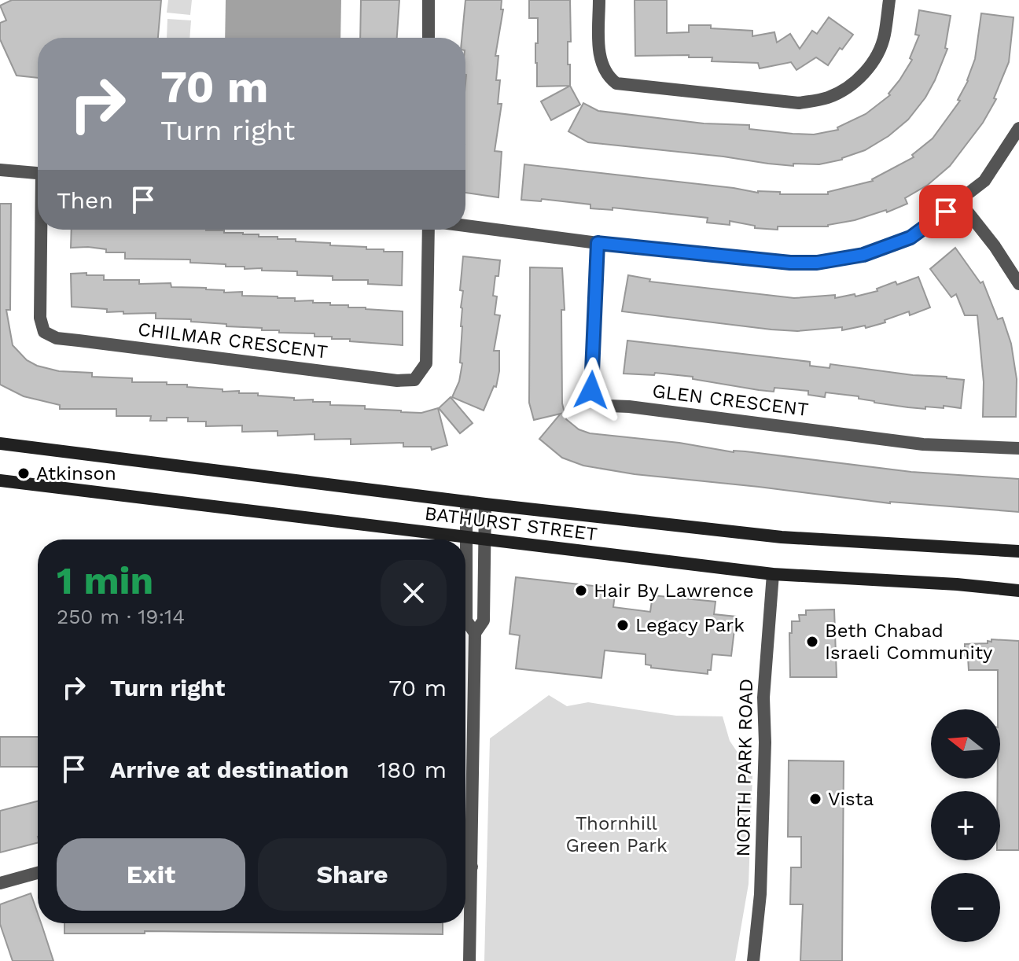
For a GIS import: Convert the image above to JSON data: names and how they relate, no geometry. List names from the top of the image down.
{
  "streets": {
    "main road": ["BATHURST STREET"],
    "street": ["CHILMAR CRESCENT", "GLEN CRESCENT", "NORTH PARK ROAD"]
  },
  "crossings": [
    ["BATHURST STREET", "NORTH PARK ROAD"]
  ],
  "parks": ["Thornhill Green Park"],
  "places": [
    "Atkinson",
    "Hair By Lawrence",
    "Legacy Park",
    "Beth Chabad Israeli Community",
    "Vista"
  ],
  "north": "left",
  "page": {
    "turn": ["70 m", "Turn right"],
    "then": "Then",
    "heading": ["1 min", "250 m · 19:14"],
    "list": [
      {
        "name": "Turn right",
        "value": "70 m"
      },
      {
        "name": "Arrive at destination",
        "value": "180 m"
      }
    ],
    "map_buttons": ["+", "−"],
    "buttons": ["Exit", "Share"]
  }
}
